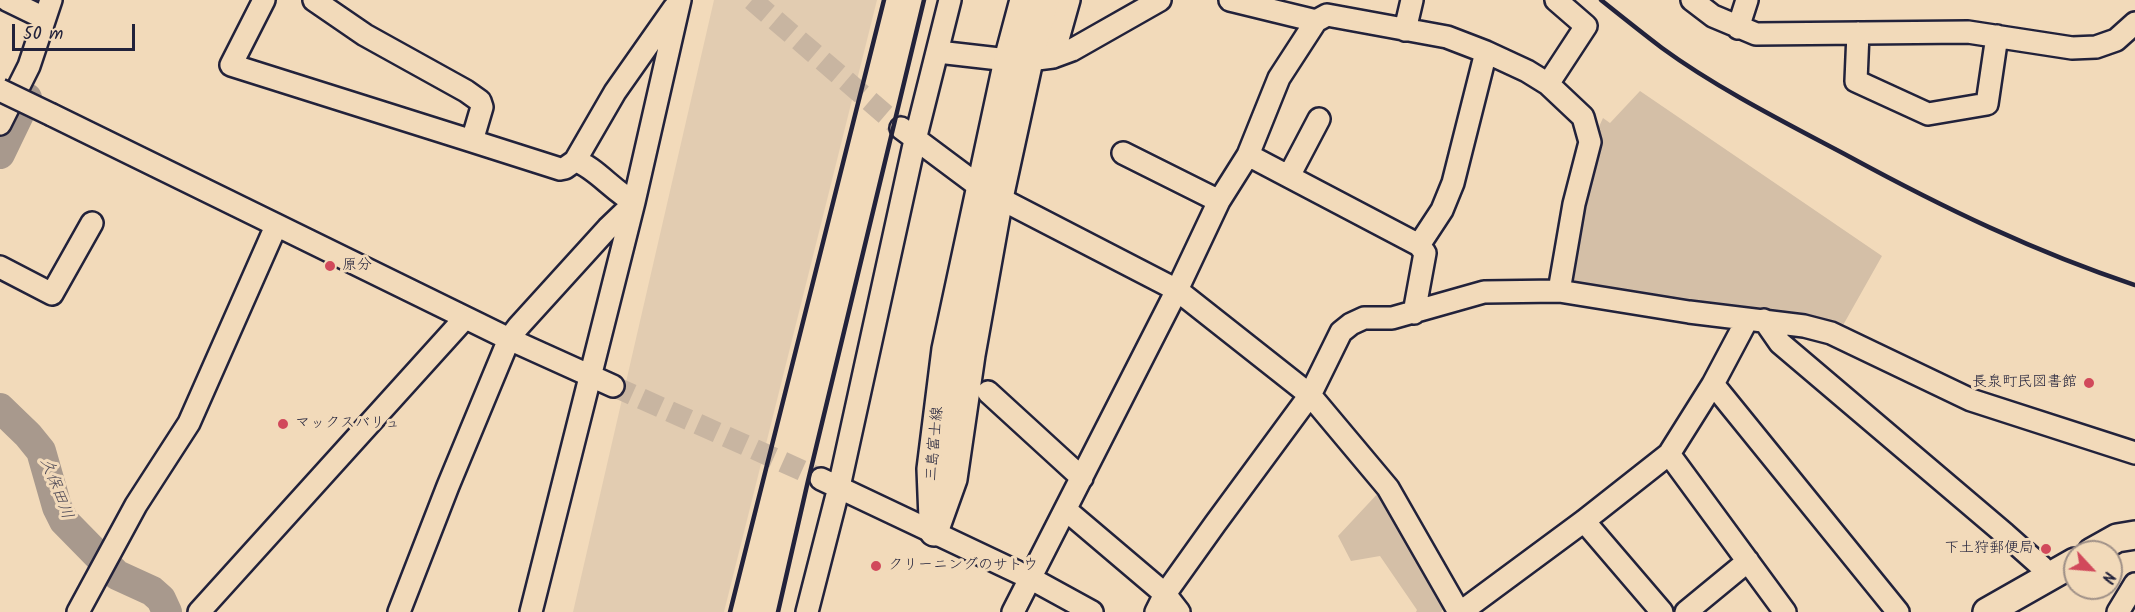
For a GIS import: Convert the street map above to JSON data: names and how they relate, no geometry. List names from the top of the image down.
{
  "streets": {
    "main road": ["三島富士線"]
  },
  "water": ["久保田川"],
  "places": [
    "原分",
    "長泉町民図書館",
    "マックスバリュ",
    "下土狩郵便局",
    "クリーニングのサトウ"
  ],
  "scale_bar": "50 m",
  "north": "bottom right"
}
